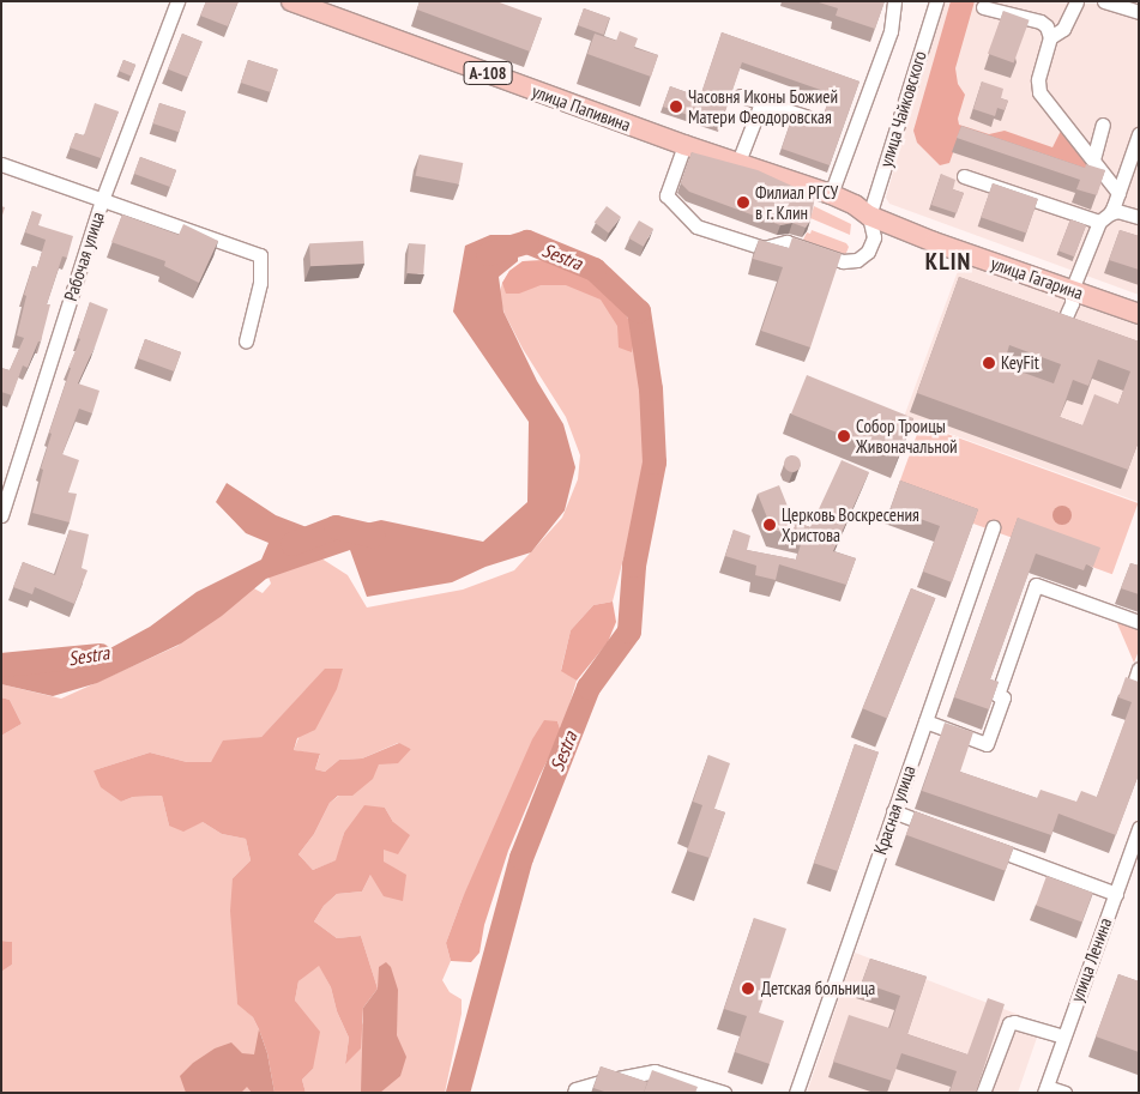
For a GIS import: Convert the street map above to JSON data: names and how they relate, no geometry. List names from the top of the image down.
{
  "streets": {
    "highway": ["А-108", "улица Папивина", "улица Гагарина"],
    "street": [
      "улица Чайковского",
      "Рабочая улица",
      "Красная улица",
      "улица Ленина"
    ]
  },
  "crossings": [
    ["улица Папивина", "улица Чайковского"],
    ["улица Папивина", "улица Гагарина"],
    ["улица Чайковского", "улица Гагарина"]
  ],
  "districts": ["KLIN"],
  "water": ["Sestra"],
  "places": [
    "Часовня Иконы Божией Матери Феодоровская",
    "Филиал РГСУ в г. Клин",
    "KeyFit",
    "Собор Троицы Живоначальной",
    "Церковь Воскресения Христова",
    "Детская больница"
  ]
}
